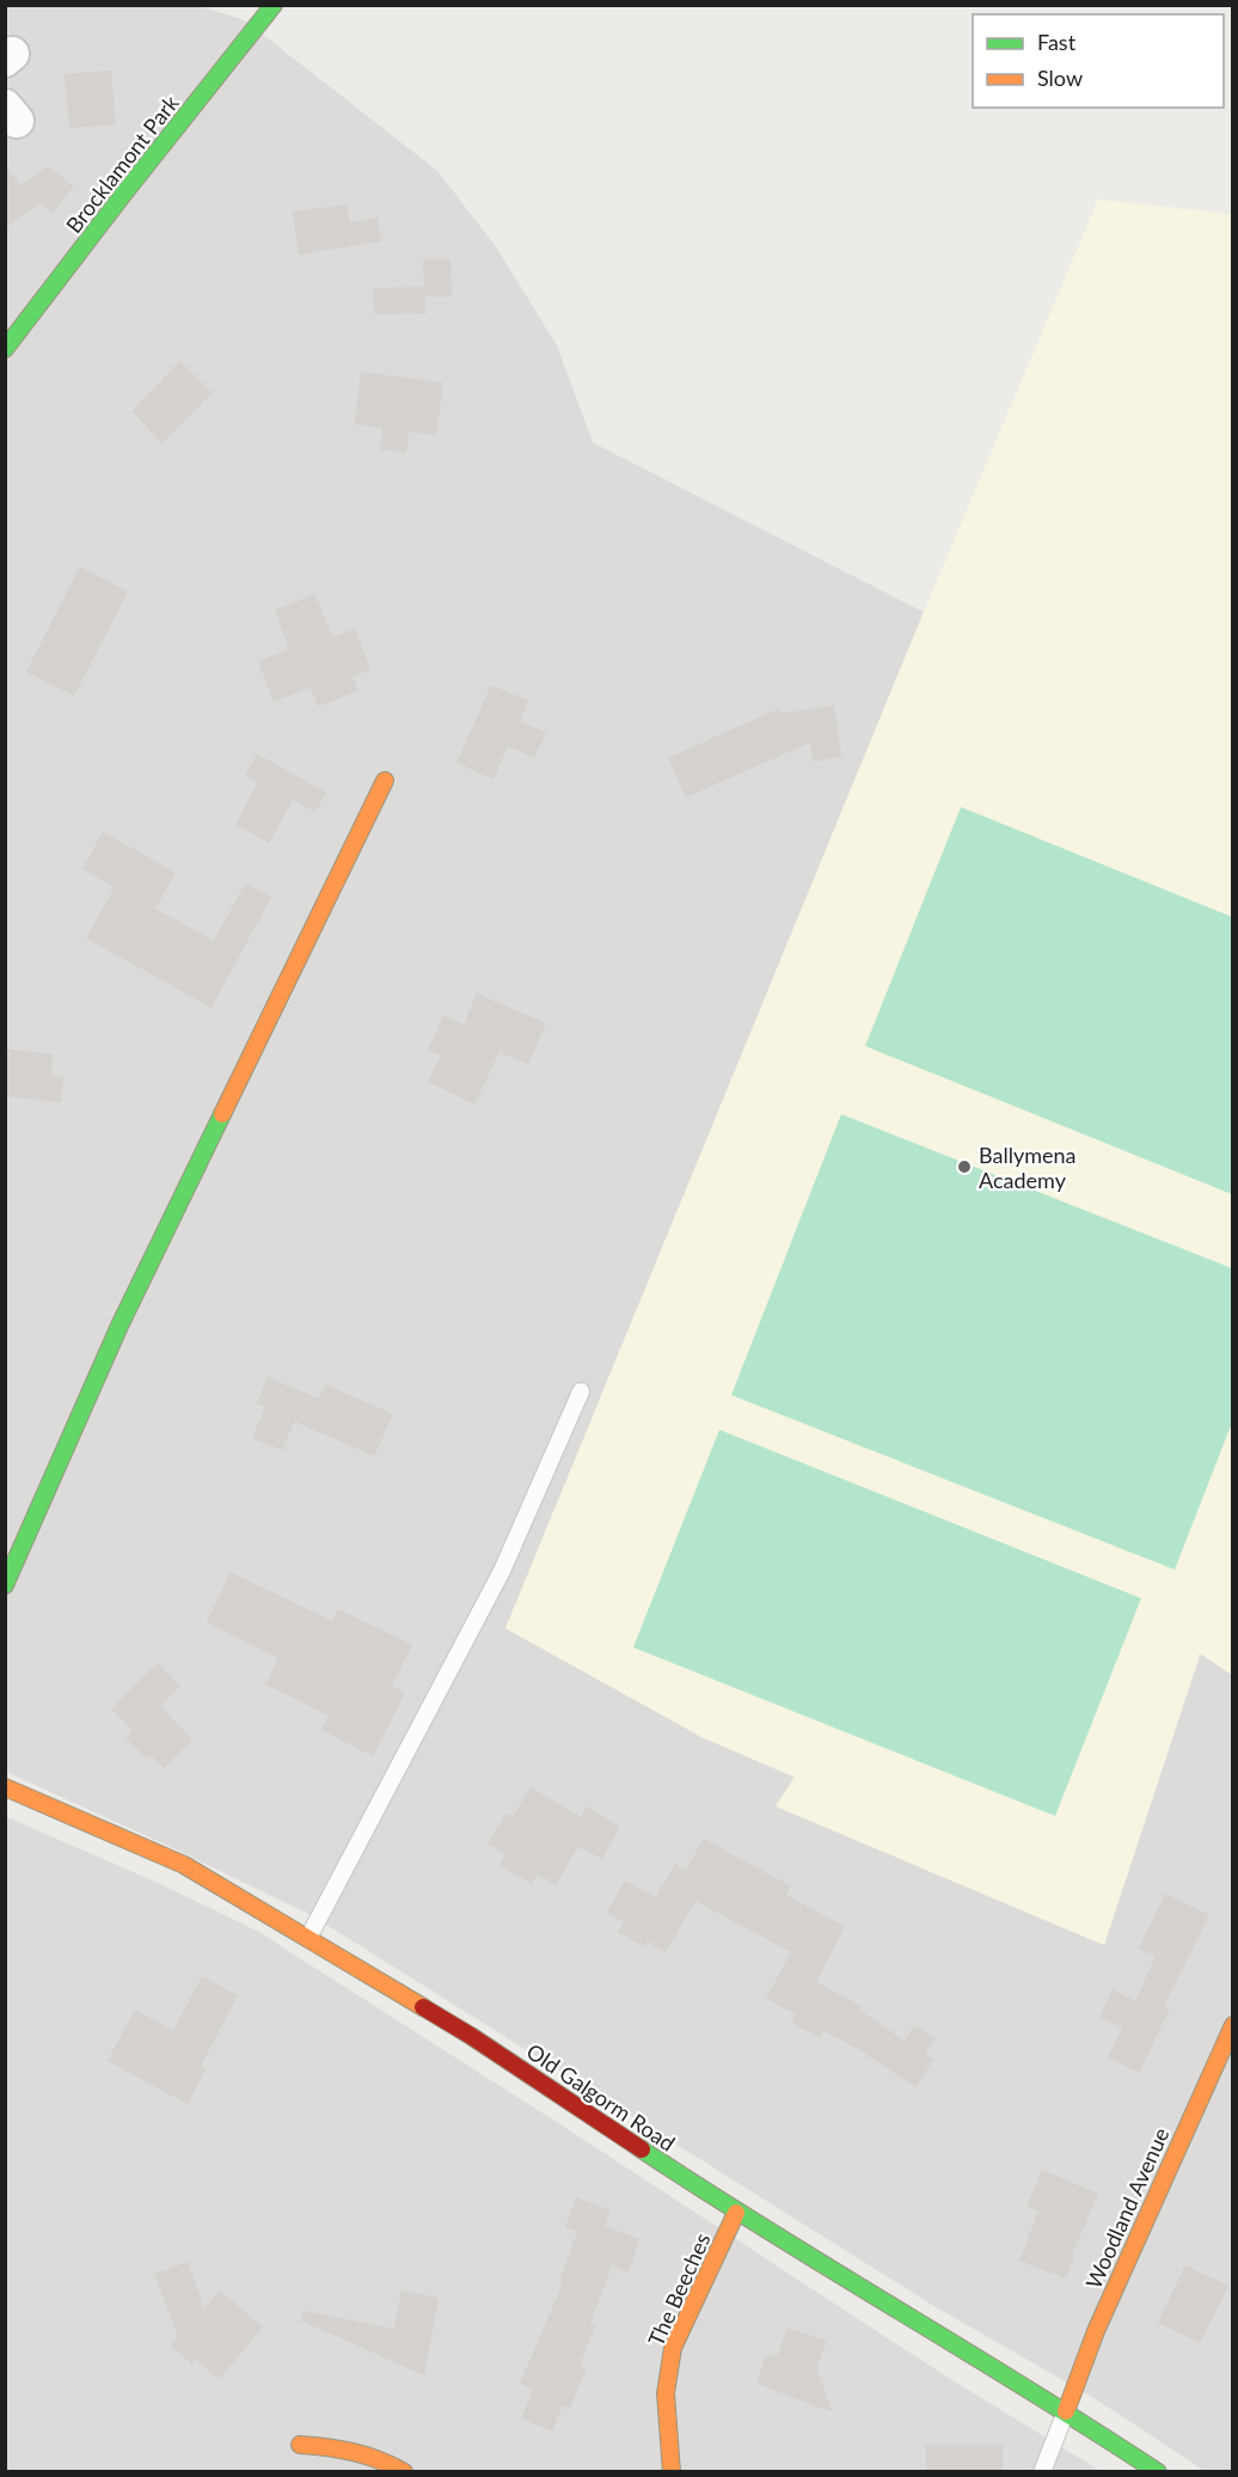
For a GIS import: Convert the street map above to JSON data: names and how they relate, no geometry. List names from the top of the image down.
{
  "streets": {
    "street": [
      "Brocklamont Park",
      "Old Galgorm Road",
      "Woodland Avenue",
      "The Beeches"
    ]
  },
  "crossings": [
    ["Old Galgorm Road", "Woodland Avenue"],
    ["Old Galgorm Road", "The Beeches"]
  ],
  "places": ["Ballymena Academy"],
  "legend": ["Fast", "Slow"]
}
